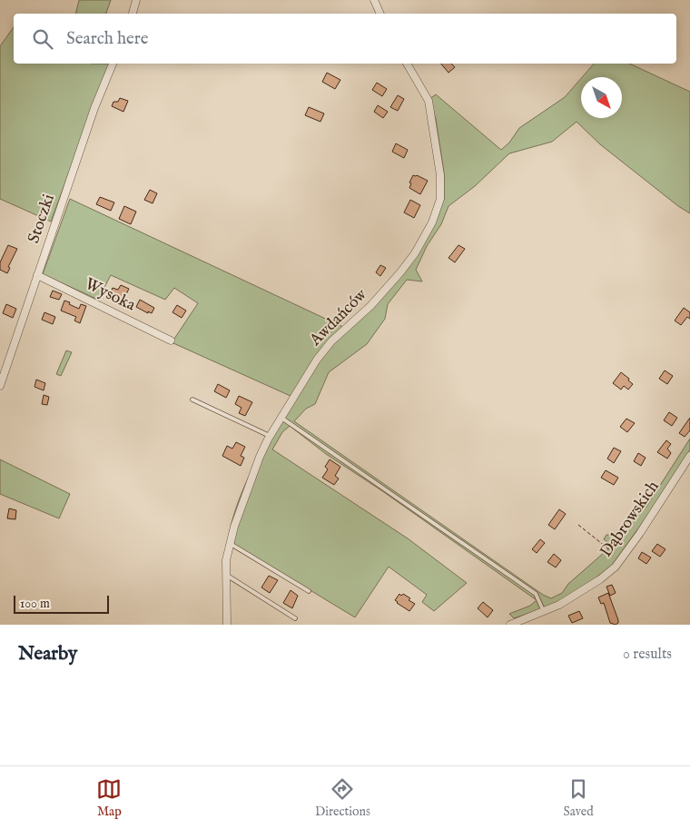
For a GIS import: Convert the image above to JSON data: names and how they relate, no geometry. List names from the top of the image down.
{
  "streets": {
    "street": [
      "Stoczki",
      "Wysoka",
      "Awdańców",
      "Dąbrowskich"
    ]
  },
  "crossings": [
    ["Stoczki", "Wysoka"]
  ],
  "scale_bar": "100 m",
  "north": "bottom right",
  "page": {
    "search": "Search here",
    "scale": "100 m",
    "heading": ["Nearby", "0 results"],
    "nav": ["Map", "Directions", "Saved"]
  }
}
